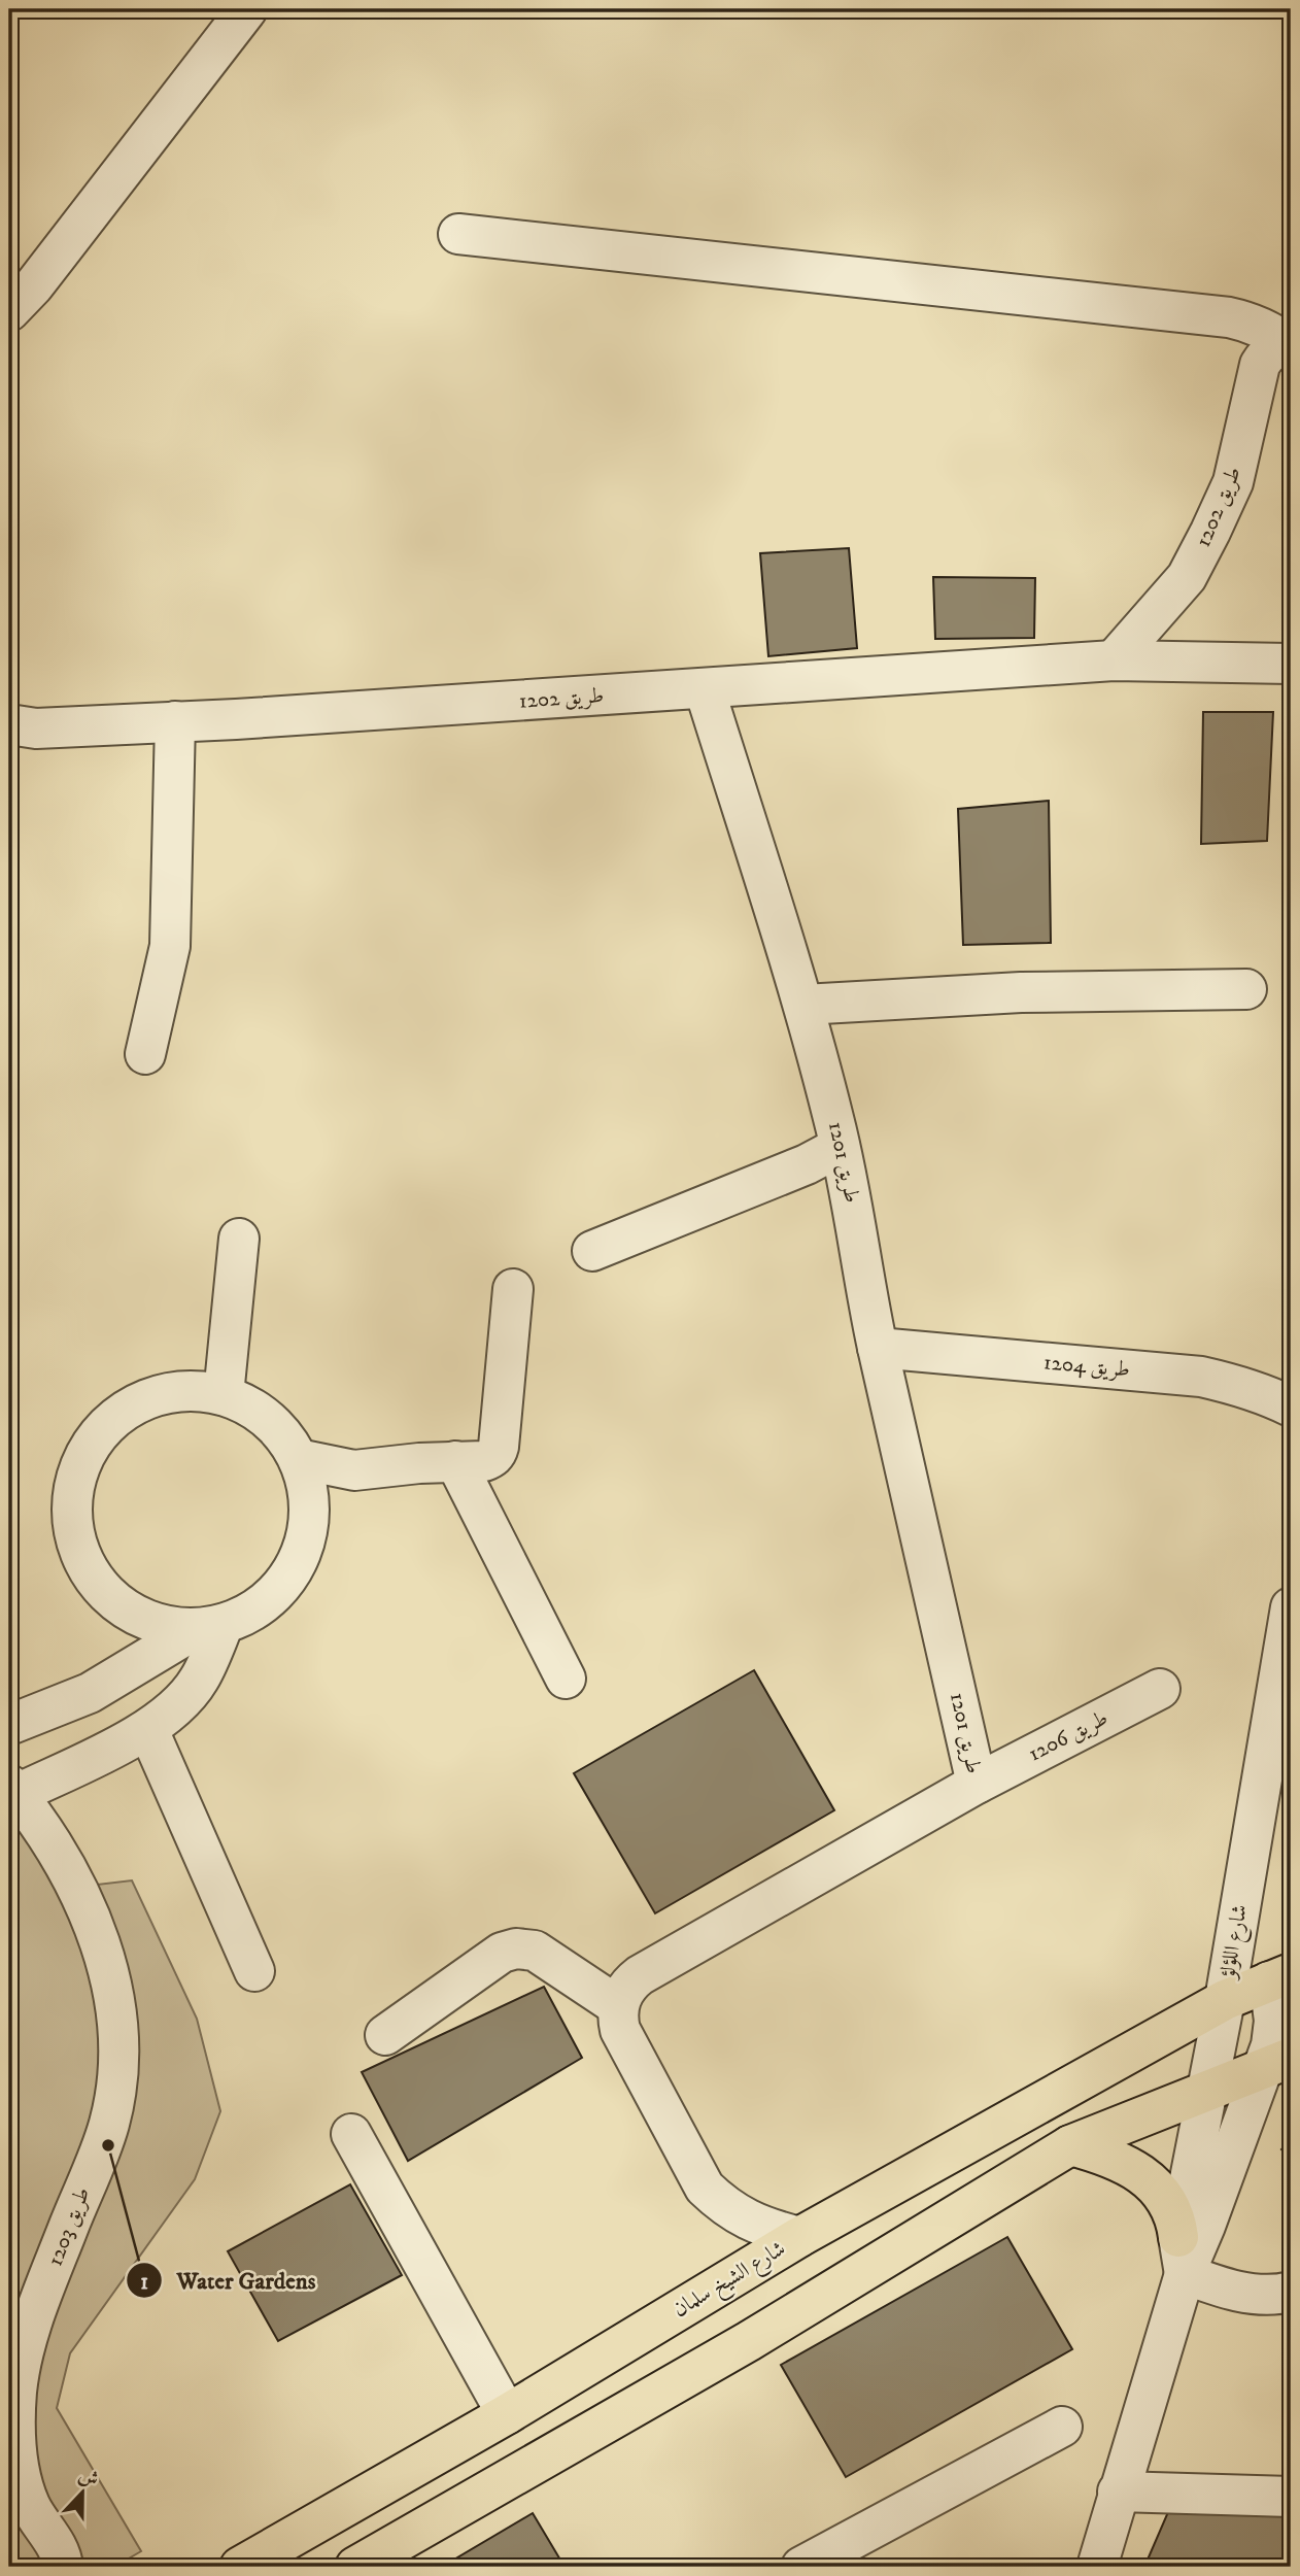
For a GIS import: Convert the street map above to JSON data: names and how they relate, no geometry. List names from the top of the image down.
{
  "streets": {
    "main road": ["شارع الشيخ سلمان"],
    "street": [
      "طريق 1202",
      "طريق 1201",
      "طريق 1204",
      "طريق 1206",
      "شارع اللؤلؤ",
      "طريق 1203"
    ]
  },
  "crossings": [
    ["طريق 1202", "طريق 1201"],
    ["طريق 1201", "طريق 1204"],
    ["طريق 1201", "طريق 1206"],
    ["شارع اللؤلؤ", "شارع الشيخ سلمان"]
  ],
  "places": ["Water Gardens"],
  "north": "top"
}
